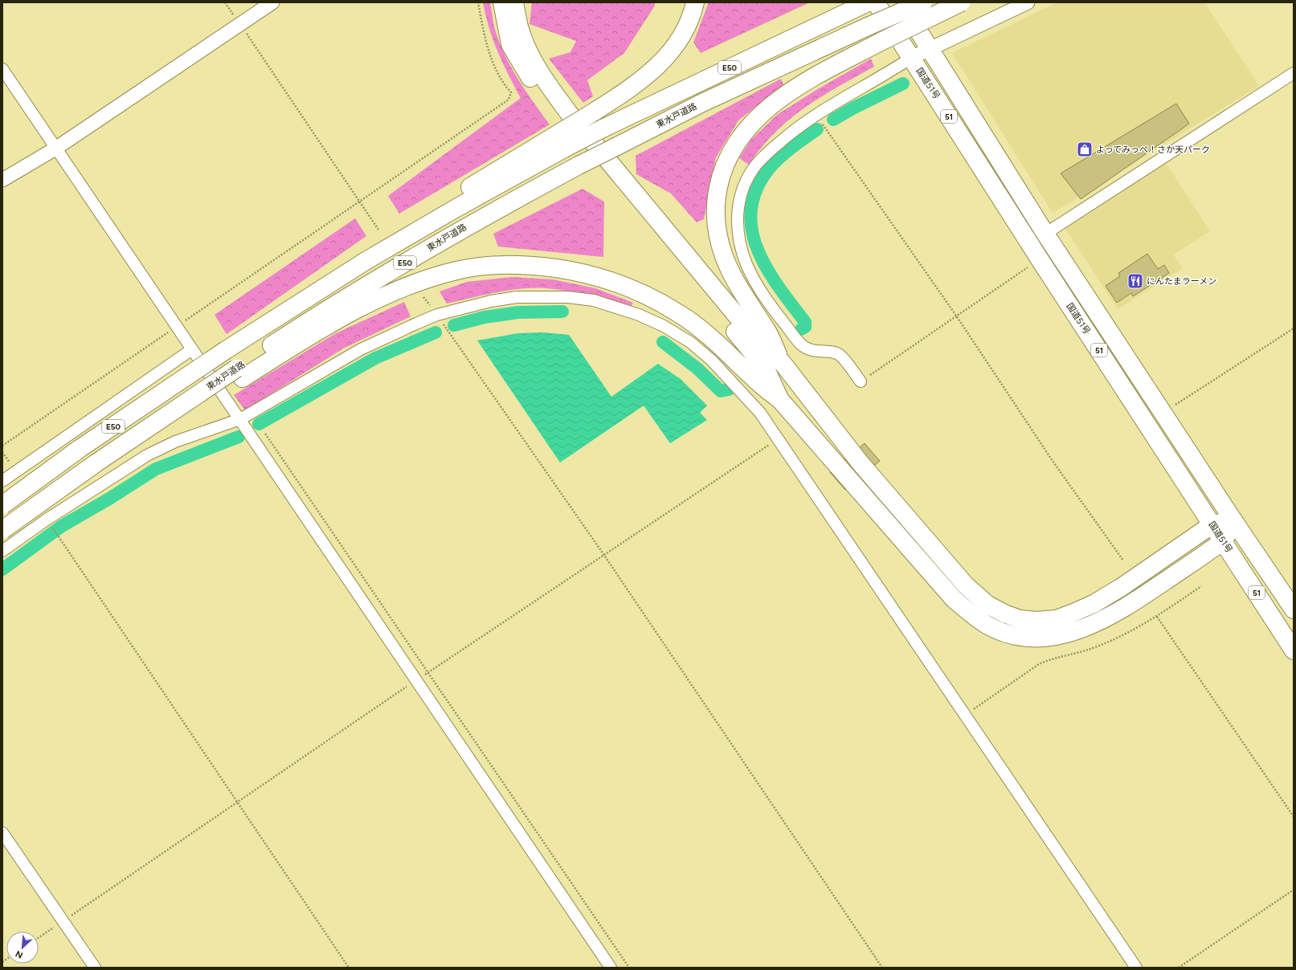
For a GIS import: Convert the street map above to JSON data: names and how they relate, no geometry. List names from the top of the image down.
{
  "streets": {
    "highway": [
      "E50",
      "国道51号",
      "東水戸道路",
      "51"
    ]
  },
  "places": {
    "shop": ["よってみっぺ！さか天パーク"],
    "restaurant": ["にんたまラーメン"]
  },
  "north": "bottom left"
}
